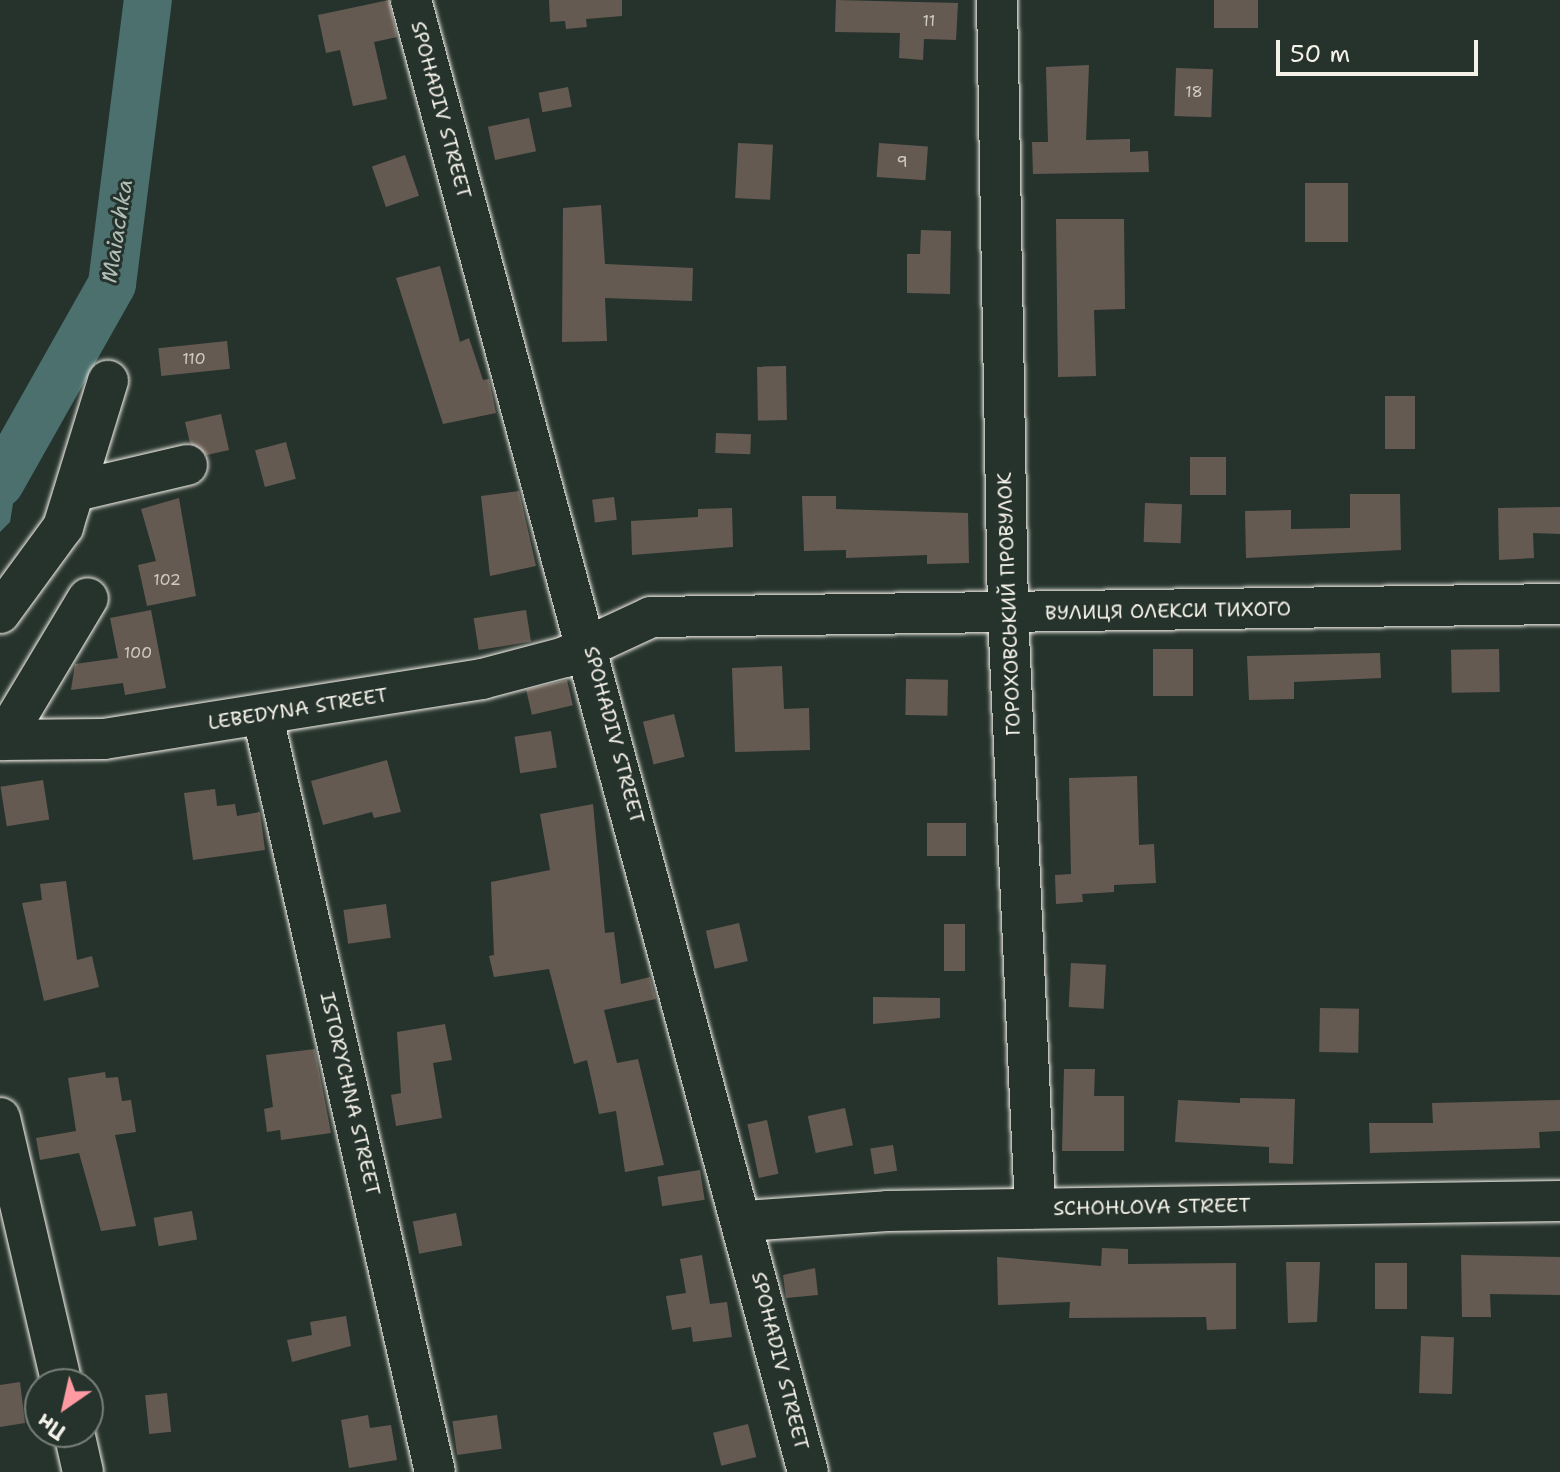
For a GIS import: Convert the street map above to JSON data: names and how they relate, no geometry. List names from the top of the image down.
{
  "streets": {
    "street": [
      "SPOHADIV STREET",
      "ГОРОХОВСЬКИЙ ПРОВУЛОК",
      "ВУЛИЦЯ ОЛЕКСИ ТИХОГО",
      "LEBEDYNA STREET",
      "ISTORYCHNA STREET",
      "SCHOHLOVA STREET"
    ]
  },
  "crossings": [
    ["SPOHADIV STREET", "ВУЛИЦЯ ОЛЕКСИ ТИХОГО"],
    ["SPOHADIV STREET", "LEBEDYNA STREET"],
    ["SPOHADIV STREET", "SCHOHLOVA STREET"],
    ["ГОРОХОВСЬКИЙ ПРОВУЛОК", "ВУЛИЦЯ ОЛЕКСИ ТИХОГО"],
    ["ГОРОХОВСЬКИЙ ПРОВУЛОК", "SCHOHLOVA STREET"],
    ["ВУЛИЦЯ ОЛЕКСИ ТИХОГО", "LEBEDYNA STREET"],
    ["LEBEDYNA STREET", "ISTORYCHNA STREET"]
  ],
  "water": ["Maiachka"],
  "house_numbers": [
    "11",
    "18",
    "9",
    "110",
    "102",
    "100"
  ],
  "scale_bar": "50 m",
  "north": "bottom left"
}
